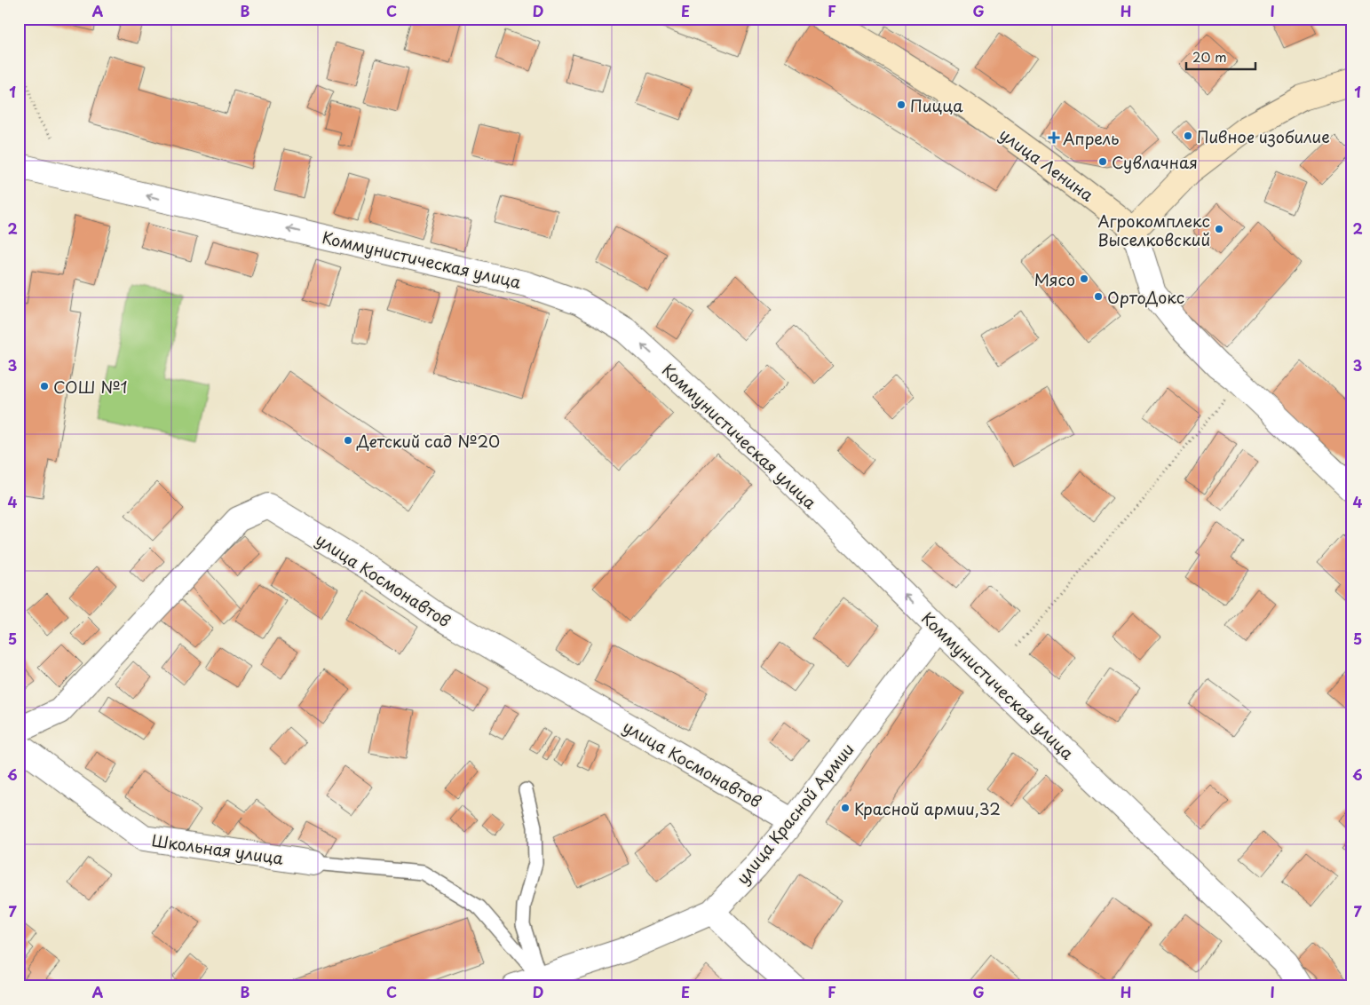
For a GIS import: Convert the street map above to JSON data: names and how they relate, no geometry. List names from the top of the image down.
{
  "streets": {
    "main road": ["улица Ленина"],
    "street": [
      "Коммунистическая улица",
      "улица Космонавтов",
      "улица Красной Армии",
      "Школьная улица"
    ]
  },
  "crossings": [
    ["Коммунистическая улица", "улица Красной Армии"],
    ["улица Космонавтов", "улица Красной Армии"]
  ],
  "one_way": ["Коммунистическая улица"],
  "places": {
    "other": [
      "Пицца",
      "Пивное изобилие",
      "Сувлачная",
      "Агрокомплекс Выселковский",
      "Мясо",
      "ОртоДокс",
      "СОШ №1",
      "Детский сад №20",
      "Красной армии,32"
    ],
    "health": ["Апрель"]
  },
  "scale_bar": "20 m",
  "grid": {
    "columns": [
      "A",
      "B",
      "C",
      "D",
      "E",
      "F",
      "G",
      "H",
      "I"
    ],
    "rows": [
      "1",
      "2",
      "3",
      "4",
      "5",
      "6",
      "7"
    ]
  }
}
